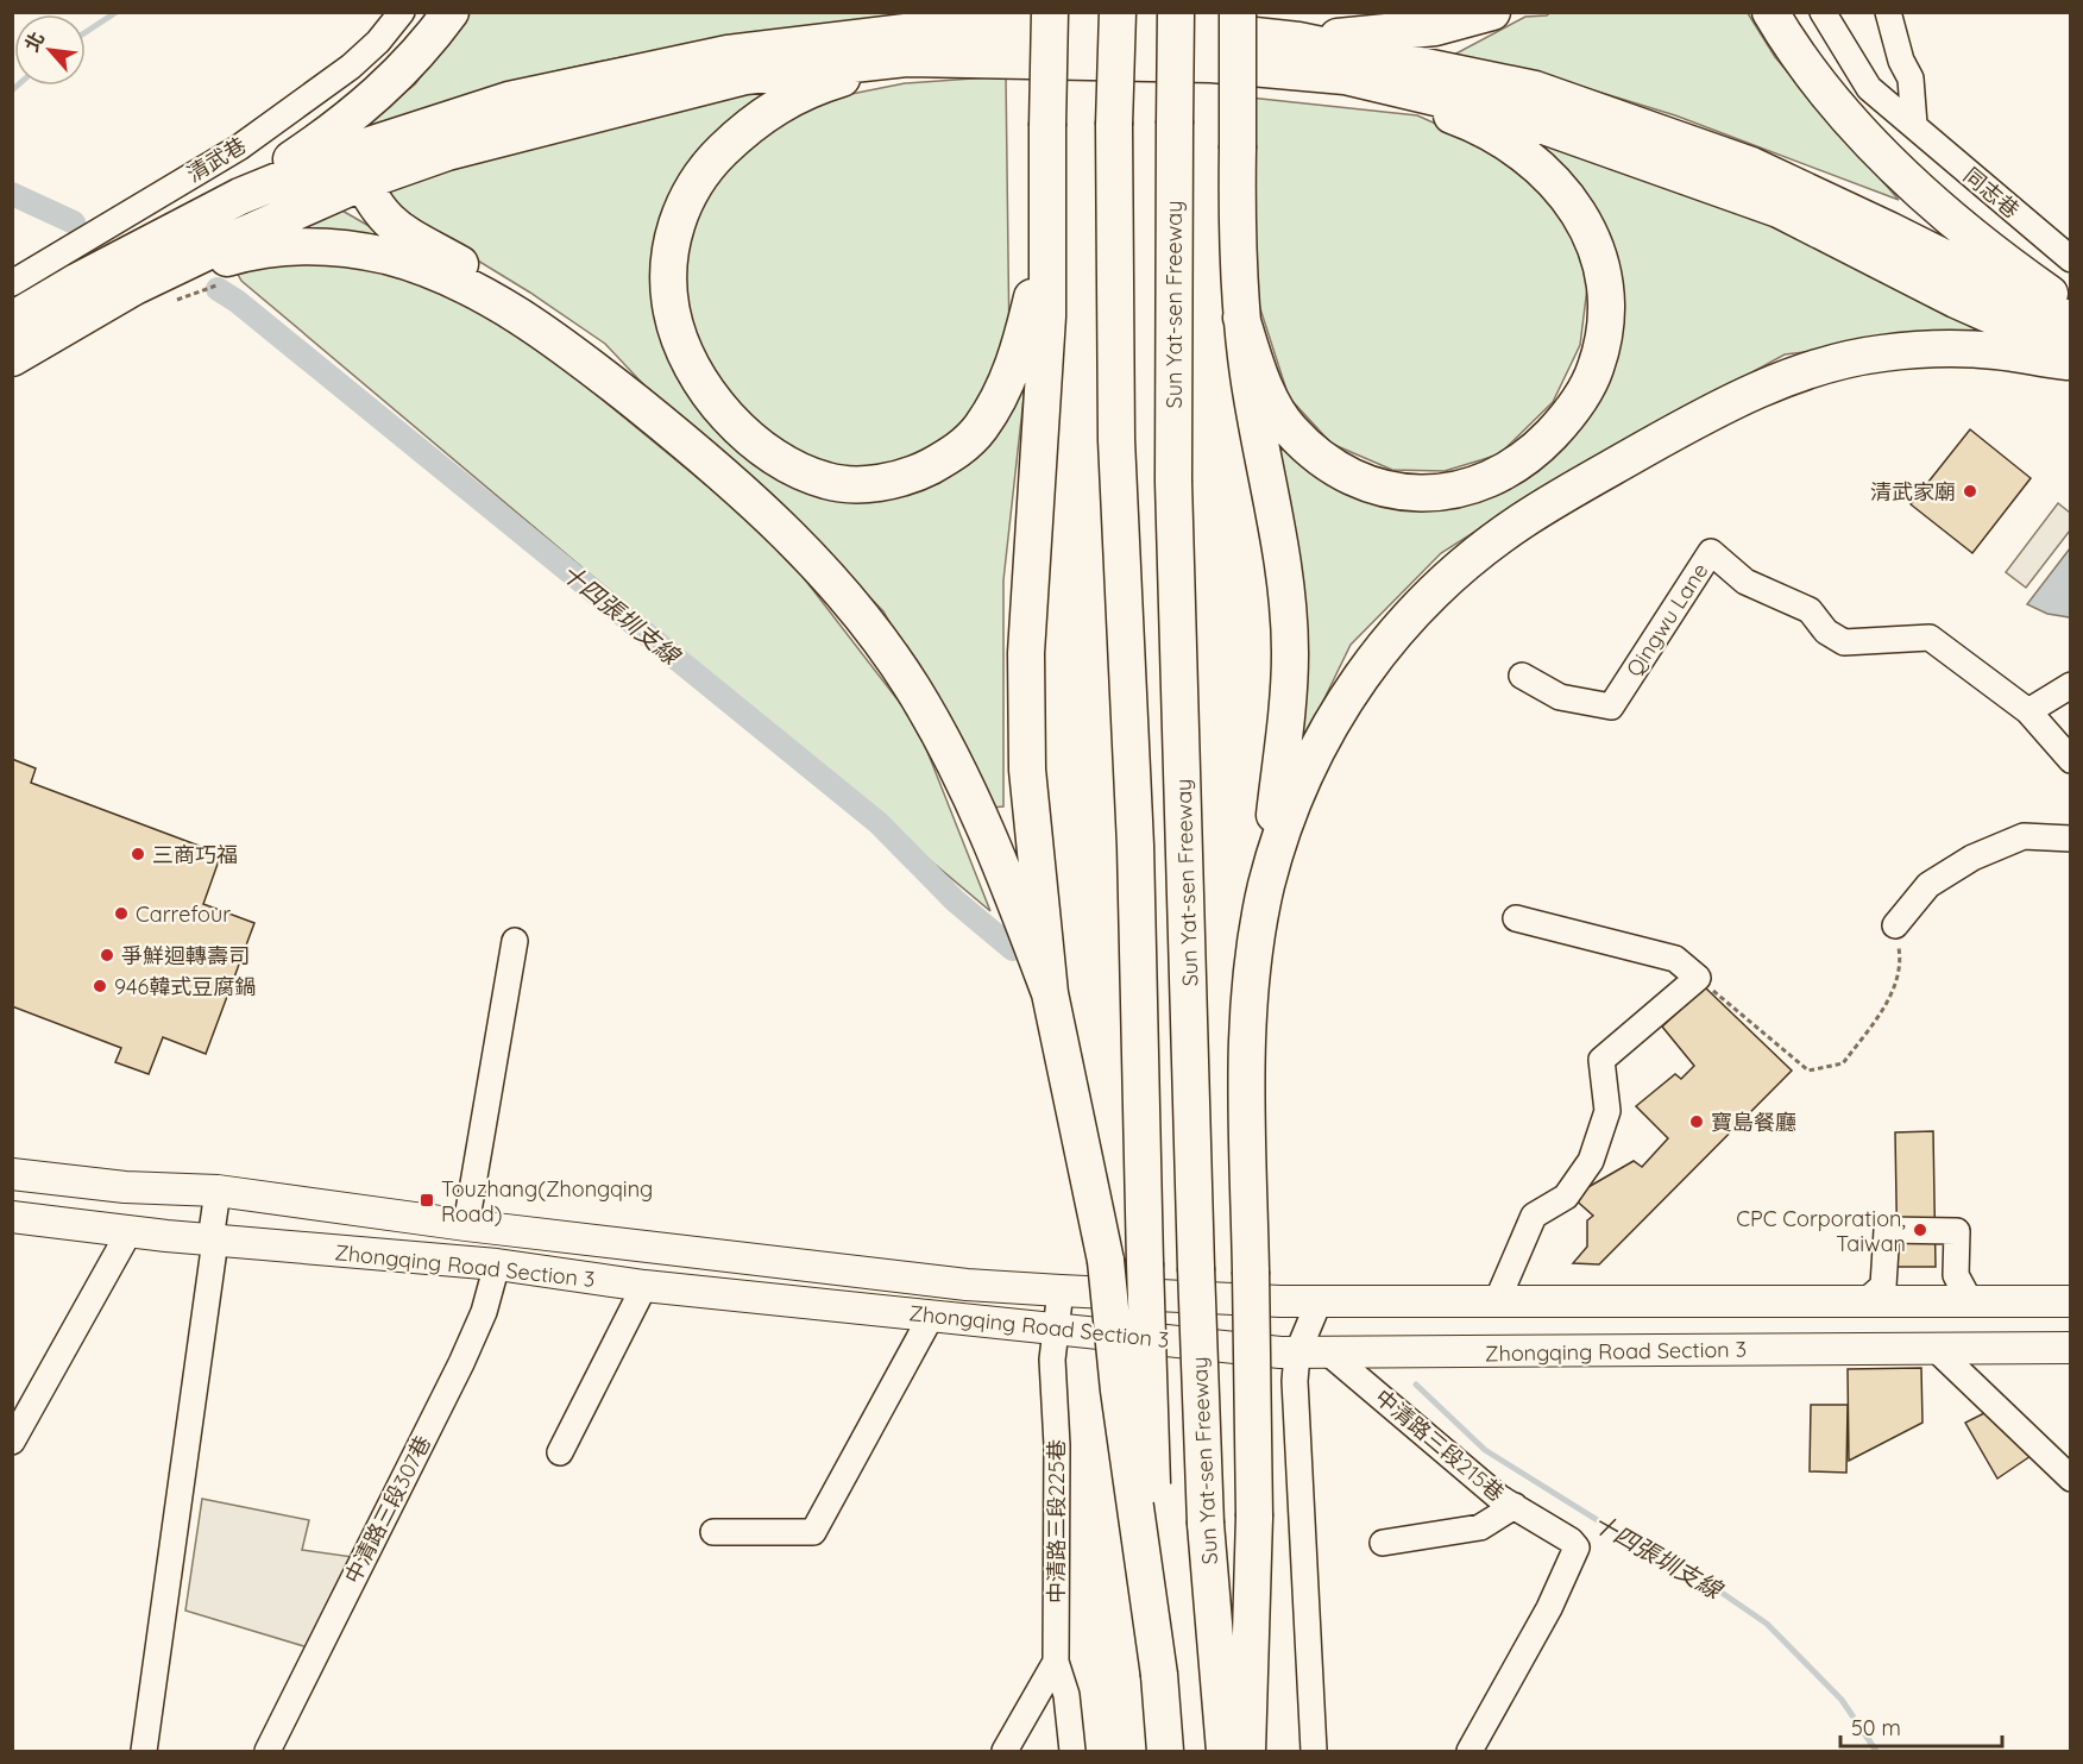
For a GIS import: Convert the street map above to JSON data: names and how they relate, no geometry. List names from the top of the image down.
{
  "streets": {
    "highway": ["Sun Yat-sen Freeway"],
    "main road": ["Zhongqing Road Section 3"],
    "street": [
      "清武巷",
      "同志巷",
      "Qingwu Lane",
      "中清路三段215巷",
      "中清路三段307巷",
      "中清路三段225巷"
    ]
  },
  "crossings": [
    ["Zhongqing Road Section 3", "中清路三段215巷"],
    ["Zhongqing Road Section 3", "中清路三段307巷"],
    ["Zhongqing Road Section 3", "中清路三段225巷"]
  ],
  "water": ["十四張圳支線"],
  "places": {
    "other": [
      "清武家廟",
      "三商巧福",
      "Carrefour",
      "爭鮮迴轉壽司",
      "946韓式豆腐鍋",
      "寶島餐廳",
      "CPC Corporation, Taiwan"
    ],
    "transit": ["Touzhang(Zhongqing Road)"]
  },
  "scale_bar": "50 m",
  "north": "top left"
}
